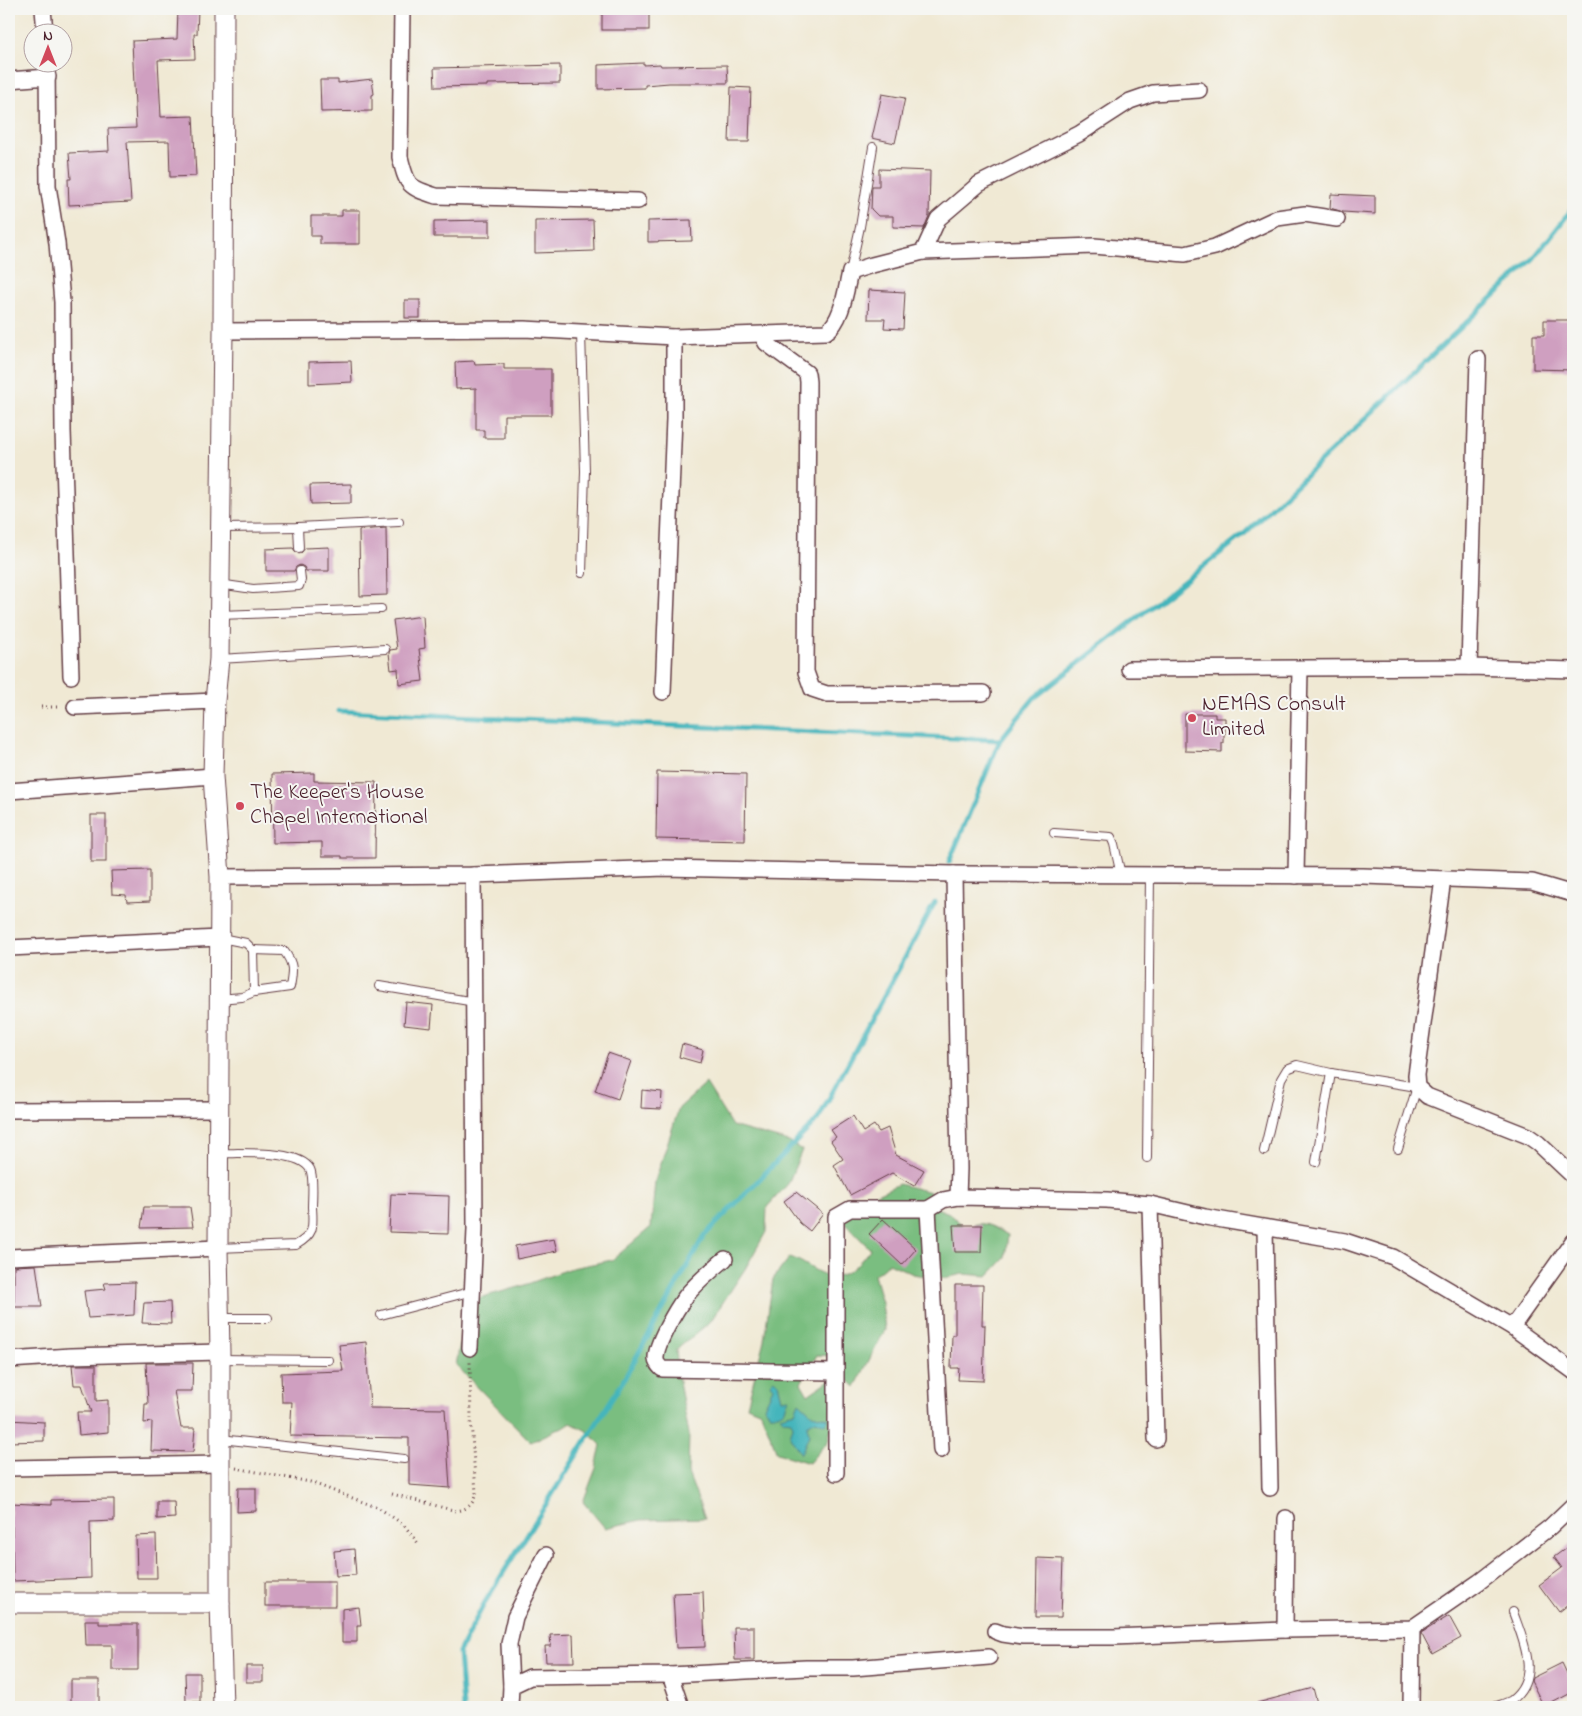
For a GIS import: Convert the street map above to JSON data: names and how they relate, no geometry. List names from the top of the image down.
{
  "places": ["NEMAS Consult Limited", "The Keeper's House Chapel International"],
  "north": "top"
}
